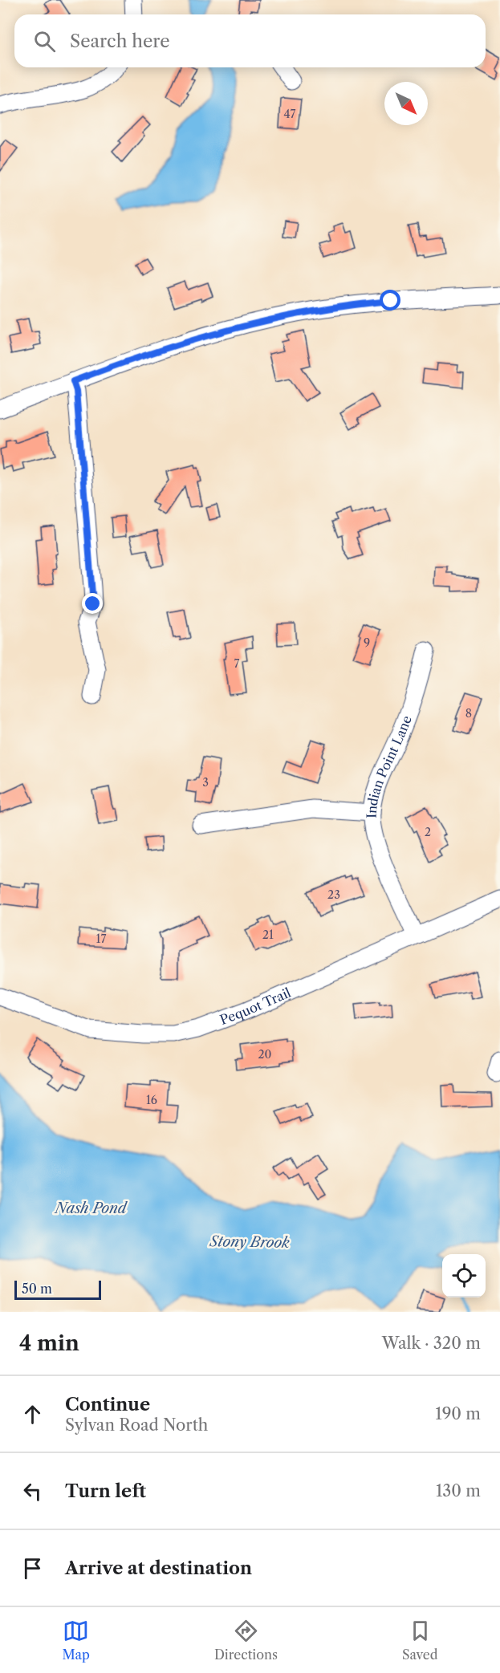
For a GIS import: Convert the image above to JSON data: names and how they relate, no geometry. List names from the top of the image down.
{
  "streets": {
    "street": ["Indian Point Lane", "Pequot Trail"]
  },
  "crossings": [
    ["Indian Point Lane", "Pequot Trail"]
  ],
  "water": ["Nash Pond", "Stony Brook"],
  "house_numbers": [
    "47",
    "9",
    "7",
    "8",
    "3",
    "2",
    "23",
    "21",
    "17",
    "20",
    "16"
  ],
  "scale_bar": "50 m",
  "north": "bottom right",
  "page": {
    "search": "Search here",
    "scale": "50 m",
    "heading": ["4 min", "Walk · 320 m"],
    "list": [
      ["Continue", "Sylvan Road North", "190 m"],
      ["Turn left", "130 m"],
      "Arrive at destination"
    ],
    "nav": ["Map", "Directions", "Saved"]
  }
}
